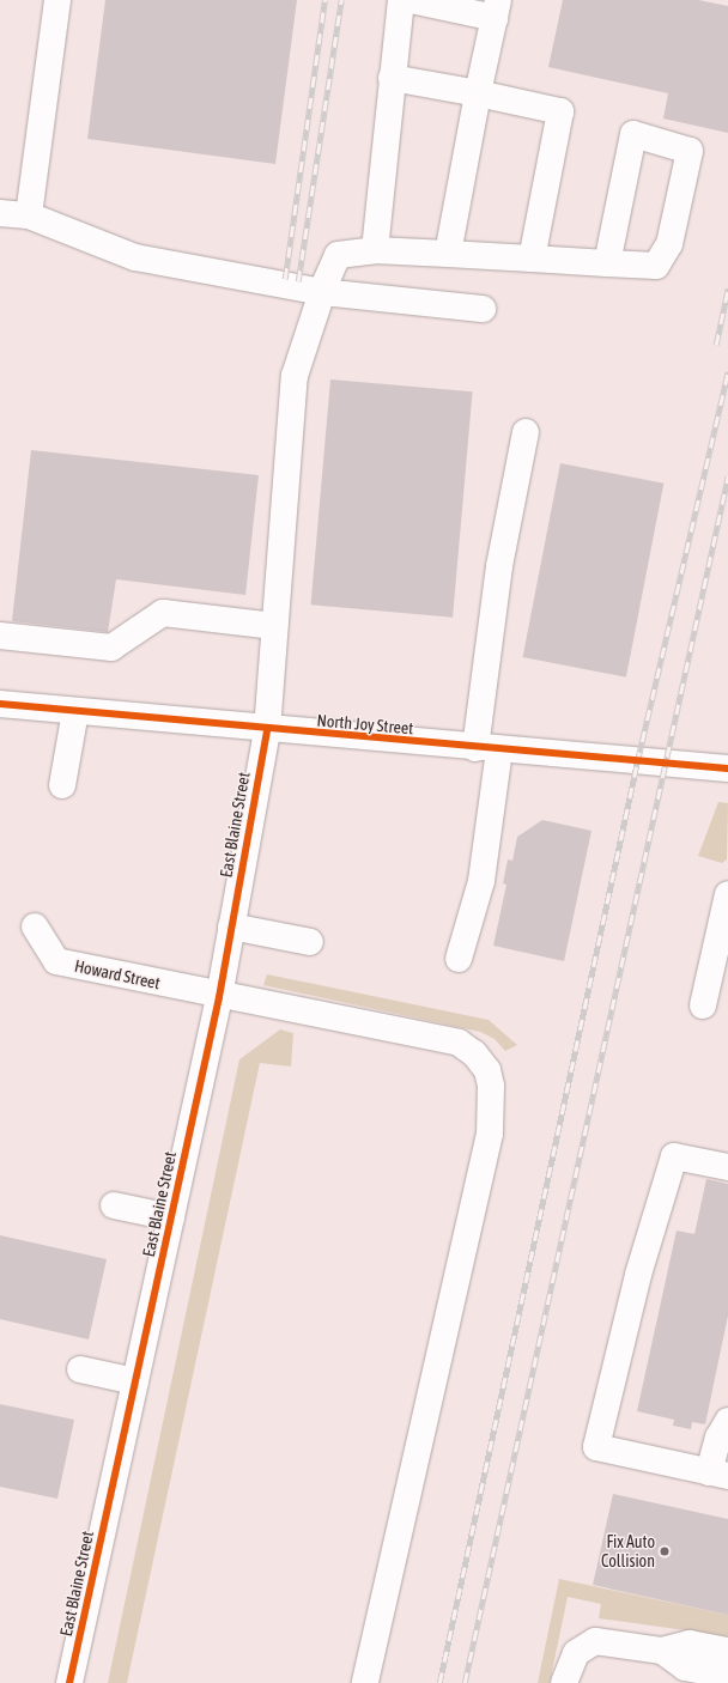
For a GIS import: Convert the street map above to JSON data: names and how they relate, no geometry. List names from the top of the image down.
{
  "streets": {
    "street": ["North Joy Street", "East Blaine Street", "Howard Street"]
  },
  "crossings": [
    ["North Joy Street", "East Blaine Street"],
    ["East Blaine Street", "Howard Street"]
  ],
  "places": ["Fix Auto Collision"]
}
